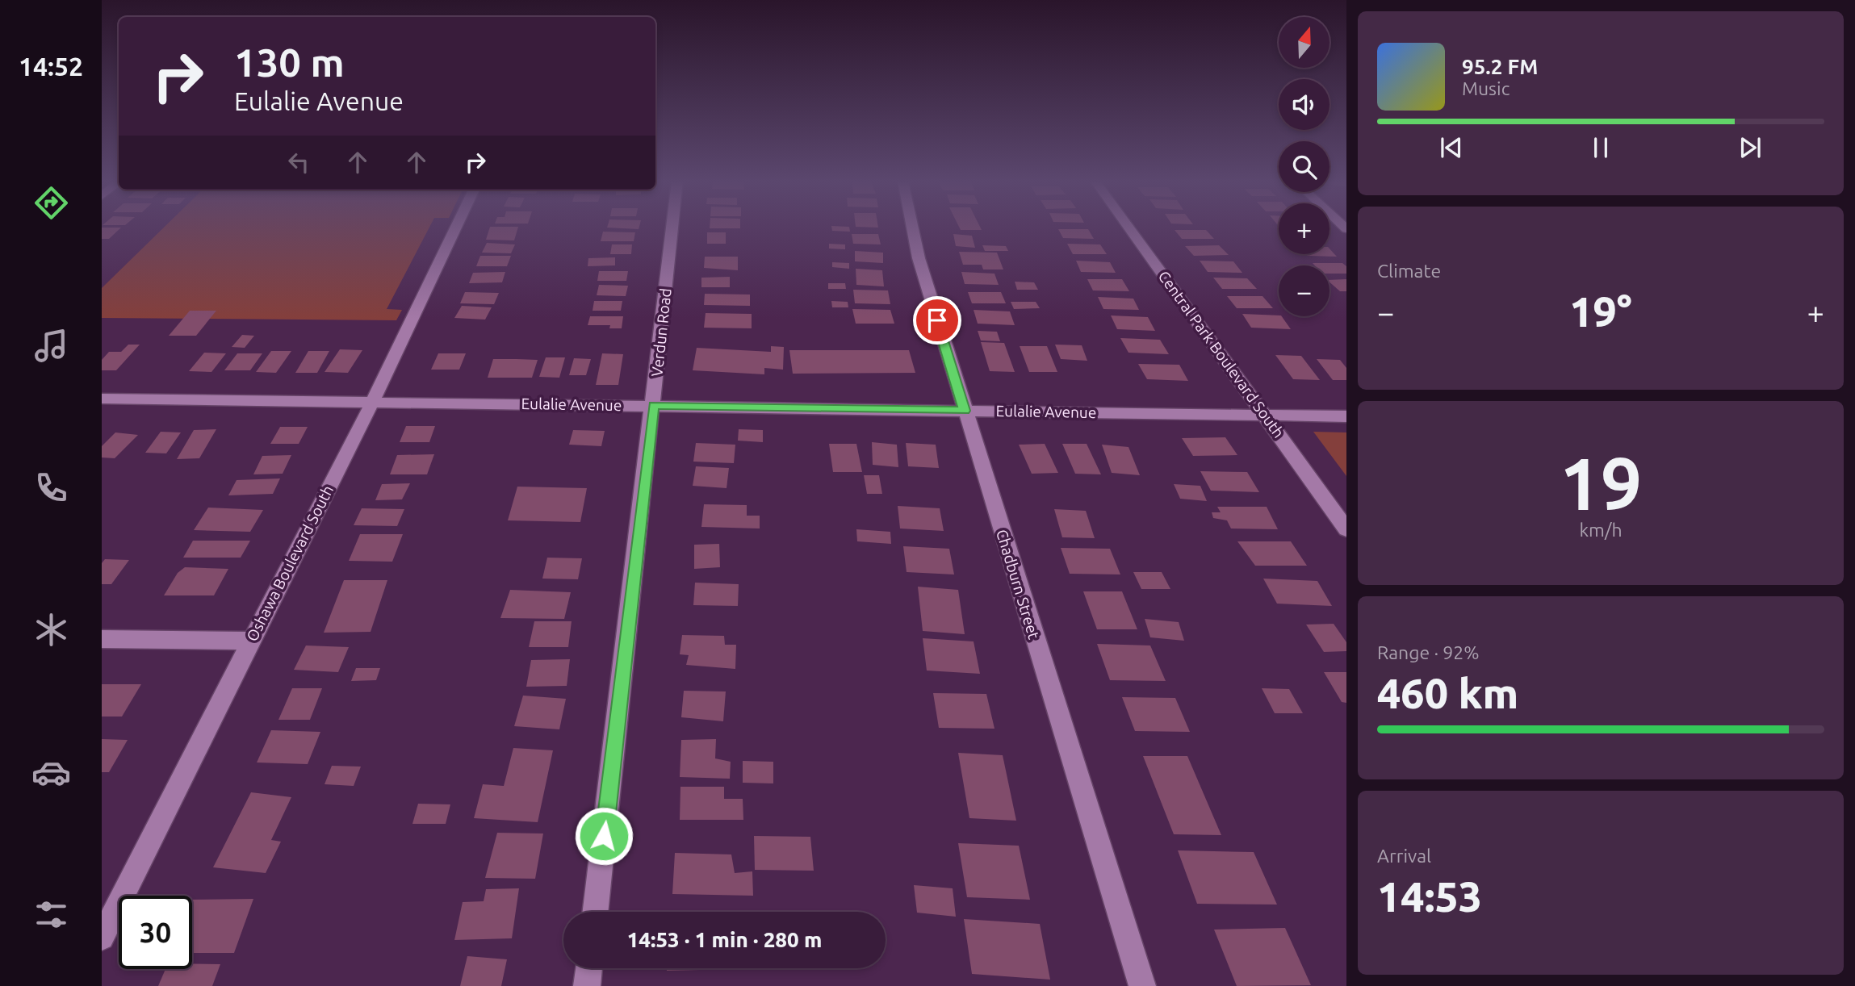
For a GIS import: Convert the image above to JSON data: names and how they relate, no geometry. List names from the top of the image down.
{
  "streets": {
    "street": [
      "Verdun Road",
      "Central Park Boulevard South",
      "Eulalie Avenue",
      "Oshawa Boulevard South",
      "Chadburn Street"
    ]
  },
  "crossings": [
    ["Verdun Road", "Eulalie Avenue"],
    ["Central Park Boulevard South", "Eulalie Avenue"],
    ["Eulalie Avenue", "Oshawa Boulevard South"],
    ["Eulalie Avenue", "Chadburn Street"]
  ],
  "north": "top",
  "page": {
    "tabs": "14:52",
    "map_buttons": ["+", "−"],
    "turn": ["130 m", "Eulalie Avenue"],
    "song": ["95.2 FM", "Music"],
    "tile": [
      "Climate",
      ["19", "km/h"],
      ["Range · 92%", "460 km"],
      ["Arrival", "14:53"]
    ],
    "heat": ["−", "19°", "+"],
    "limit": "30",
    "trip": "14:53 · 1 min · 280 m"
  }
}
